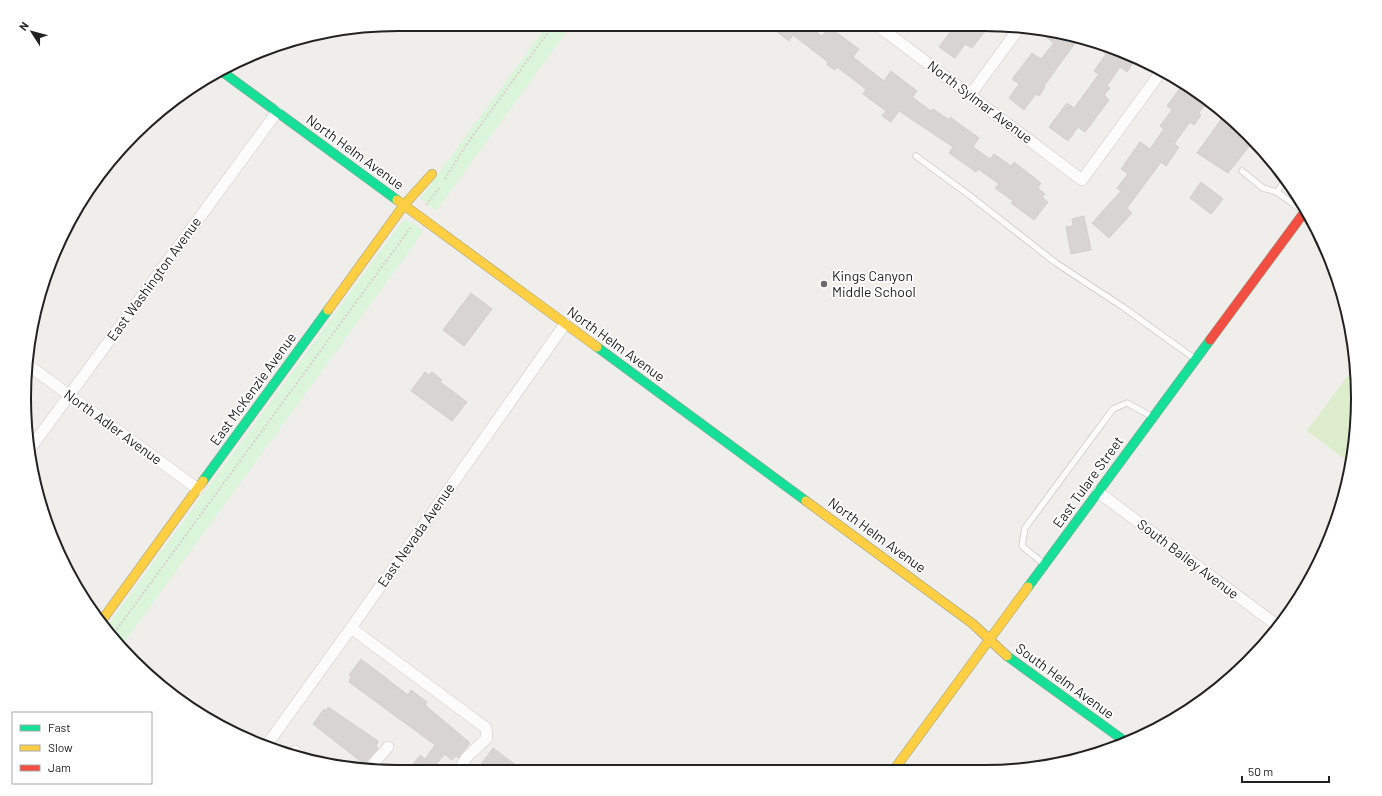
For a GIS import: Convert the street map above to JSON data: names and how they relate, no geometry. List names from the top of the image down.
{
  "streets": {
    "street": [
      "North Sylmar Avenue",
      "North Helm Avenue",
      "East Washington Avenue",
      "East McKenzie Avenue",
      "North Adler Avenue",
      "East Tulare Street",
      "East Nevada Avenue",
      "South Bailey Avenue",
      "South Helm Avenue"
    ]
  },
  "crossings": [
    ["North Helm Avenue", "East Washington Avenue"],
    ["North Helm Avenue", "East McKenzie Avenue"],
    ["North Helm Avenue", "East Tulare Street"],
    ["North Helm Avenue", "East Nevada Avenue"],
    ["North Helm Avenue", "South Helm Avenue"],
    ["East Washington Avenue", "North Adler Avenue"],
    ["East McKenzie Avenue", "North Adler Avenue"],
    ["East Tulare Street", "South Bailey Avenue"],
    ["East Tulare Street", "South Helm Avenue"]
  ],
  "places": ["Kings Canyon Middle School"],
  "legend": ["Fast", "Slow", "Jam"],
  "scale_bar": "50 m",
  "north": "top left"
}
